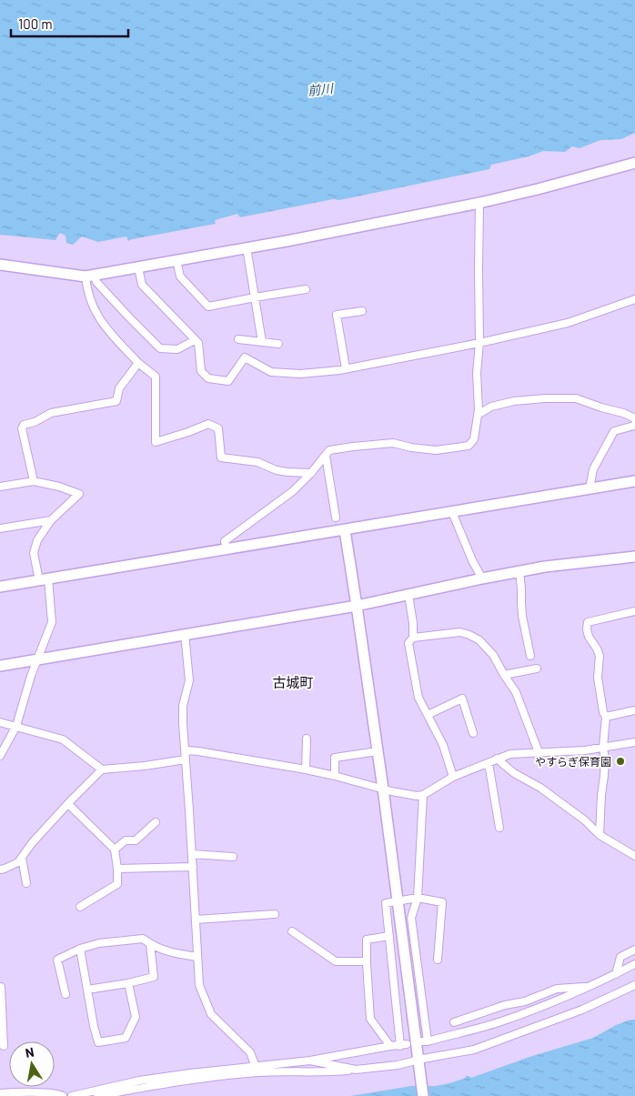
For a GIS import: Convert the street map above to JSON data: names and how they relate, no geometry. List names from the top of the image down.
{
  "districts": ["古城町"],
  "water": ["前川"],
  "places": ["やすらぎ保育園"],
  "scale_bar": "100 m",
  "north": "top"
}
